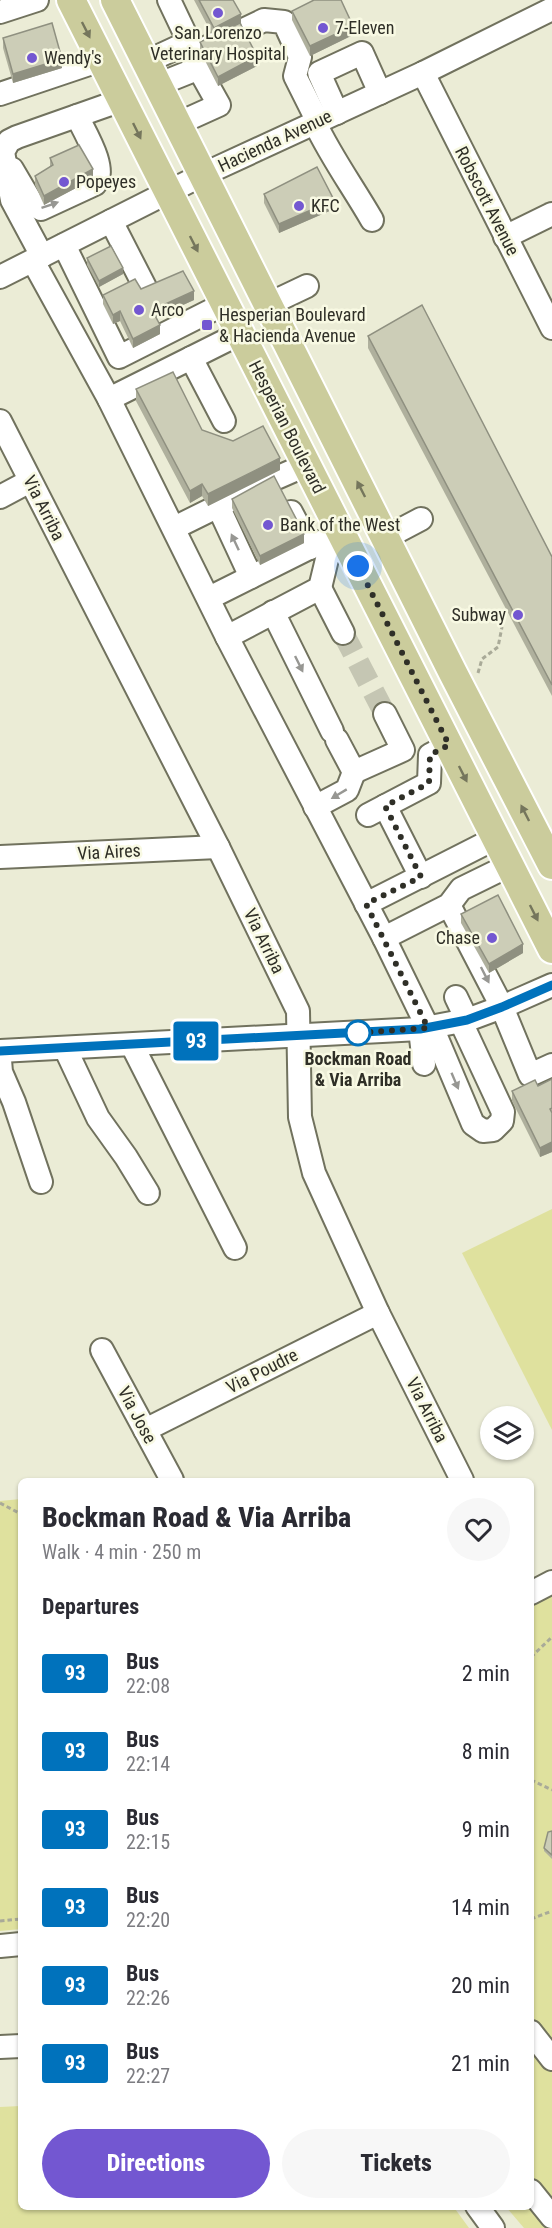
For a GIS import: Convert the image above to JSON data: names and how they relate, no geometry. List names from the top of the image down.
{
  "streets": {
    "main road": ["Hesperian Boulevard"],
    "street": [
      "Hacienda Avenue",
      "Robscott Avenue",
      "Via Arriba",
      "Via Aires",
      "Via Poudre",
      "Via Jose"
    ]
  },
  "crossings": [
    ["Hacienda Avenue", "Robscott Avenue"],
    ["Hacienda Avenue", "Hesperian Boulevard"],
    ["Via Arriba", "Via Aires"],
    ["Via Arriba", "Via Poudre"],
    ["Via Poudre", "Via Jose"]
  ],
  "places": {
    "other": [
      "San Lorenzo Veterinary Hospital",
      "7-Eleven",
      "Wendy's",
      "Popeyes",
      "KFC",
      "Arco",
      "Bank of the West",
      "Subway",
      "Chase",
      "Bockman Road & Via Arriba"
    ],
    "transit": ["Hesperian Boulevard & Hacienda Avenue"]
  },
  "lines": ["bus line 93"],
  "page": {
    "on_map": "93",
    "heading": [
      ["Bockman Road & Via Arriba", "Walk · 4 min · 250 m"],
      "Departures"
    ],
    "list": [
      {
        "mark": "93",
        "name": "Bus",
        "note": "22:08",
        "value": "2 min"
      },
      {
        "mark": "93",
        "name": "Bus",
        "note": "22:14",
        "value": "8 min"
      },
      {
        "mark": "93",
        "name": "Bus",
        "note": "22:15",
        "value": "9 min"
      },
      {
        "mark": "93",
        "name": "Bus",
        "note": "22:20",
        "value": "14 min"
      },
      {
        "mark": "93",
        "name": "Bus",
        "note": "22:26",
        "value": "20 min"
      },
      {
        "mark": "93",
        "name": "Bus",
        "note": "22:27",
        "value": "21 min"
      }
    ],
    "buttons": ["Directions", "Tickets"]
  }
}
